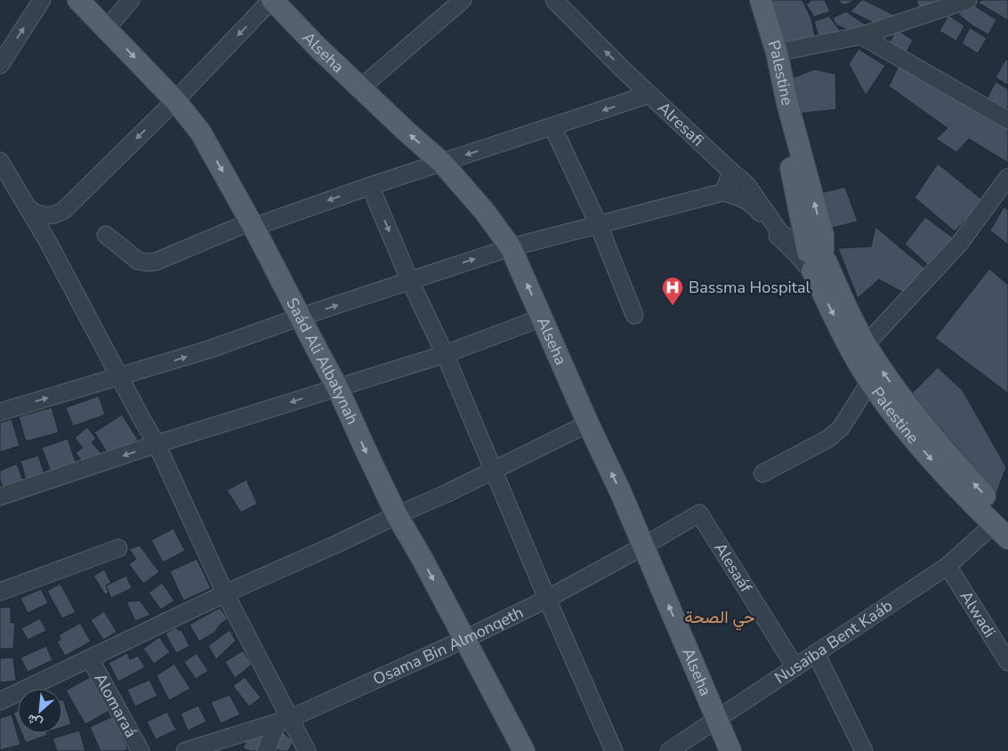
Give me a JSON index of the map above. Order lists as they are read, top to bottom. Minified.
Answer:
{"streets":{"main road":["Alseha","Palestine","Saád Ali Albatynah"],"street":["Alresafi","Alesaáf","Alwadi","Nusaiba Bent Kaáb","Osama Bin Almonqeth","Alomaraá"]},"crossings":[["Alseha","Nusaiba Bent Kaáb"],["Alseha","Osama Bin Almonqeth"],["Palestine","Alresafi"],["Palestine","Nusaiba Bent Kaáb"],["Saád Ali Albatynah","Osama Bin Almonqeth"],["Alesaáf","Nusaiba Bent Kaáb"],["Alesaáf","Osama Bin Almonqeth"],["Alwadi","Nusaiba Bent Kaáb"]],"one_way":["Alseha","Saád Ali Albatynah"],"districts":["حي الصحة"],"places":{"hospital":["Bassma Hospital"]},"north":"bottom left"}
